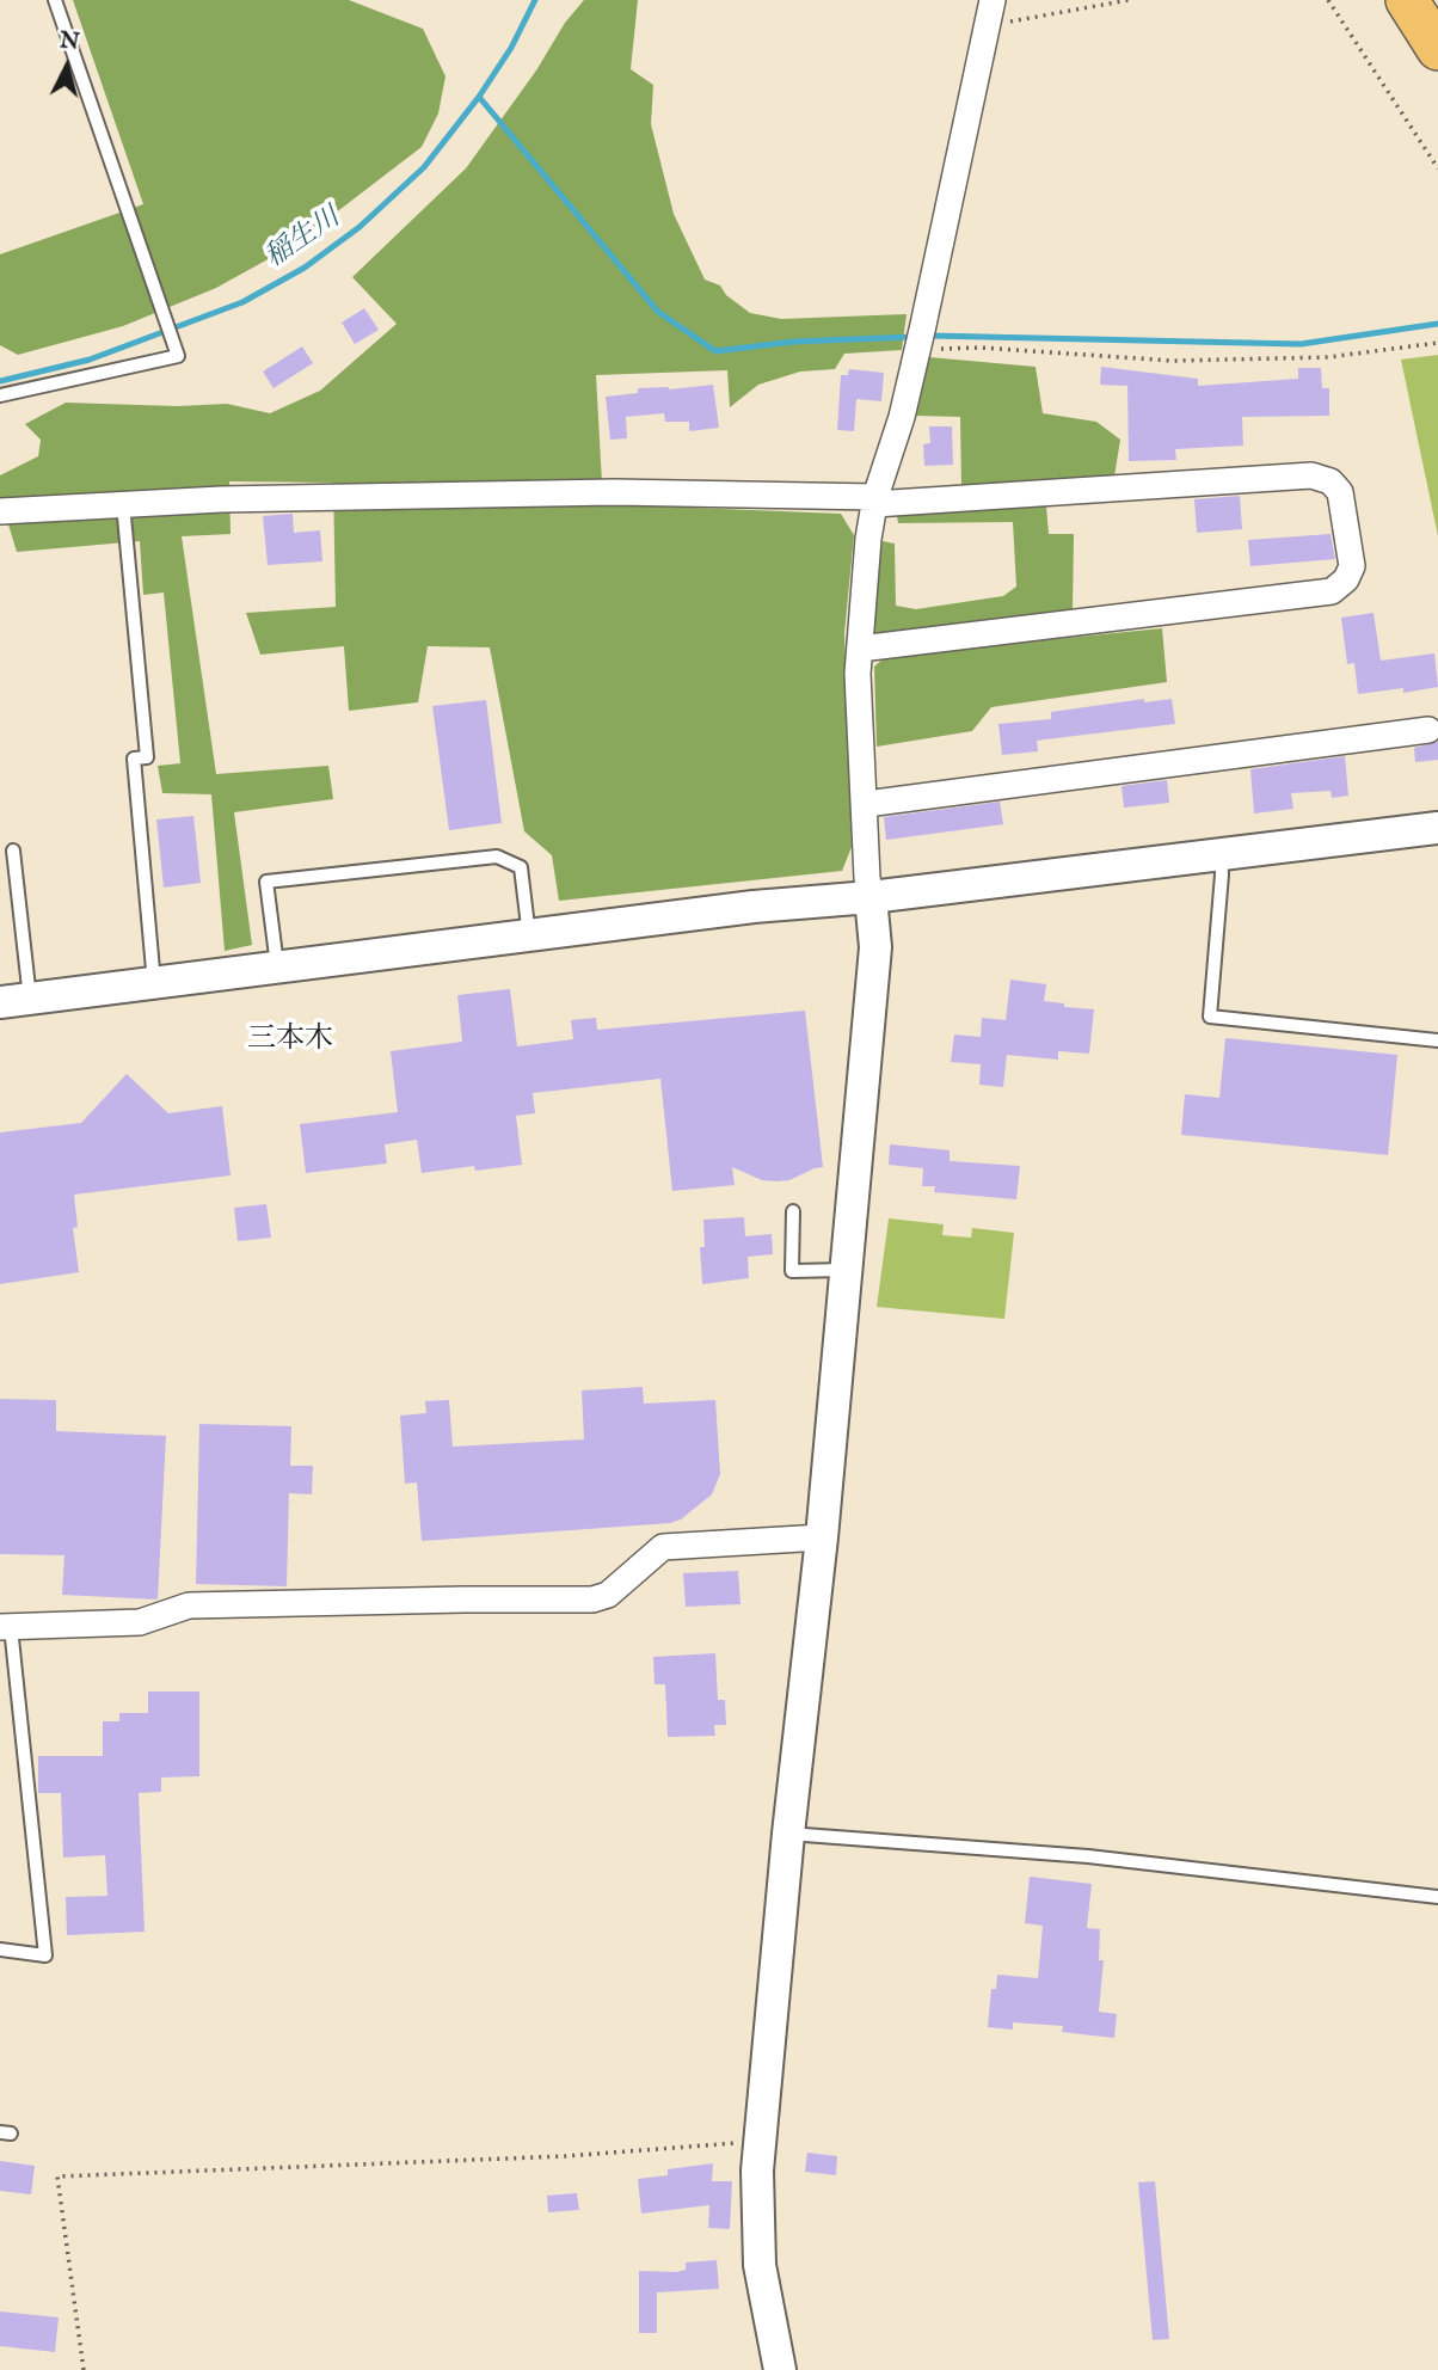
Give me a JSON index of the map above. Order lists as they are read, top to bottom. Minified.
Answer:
{"districts":["三本木"],"water":["稲生川"],"north":"top"}
